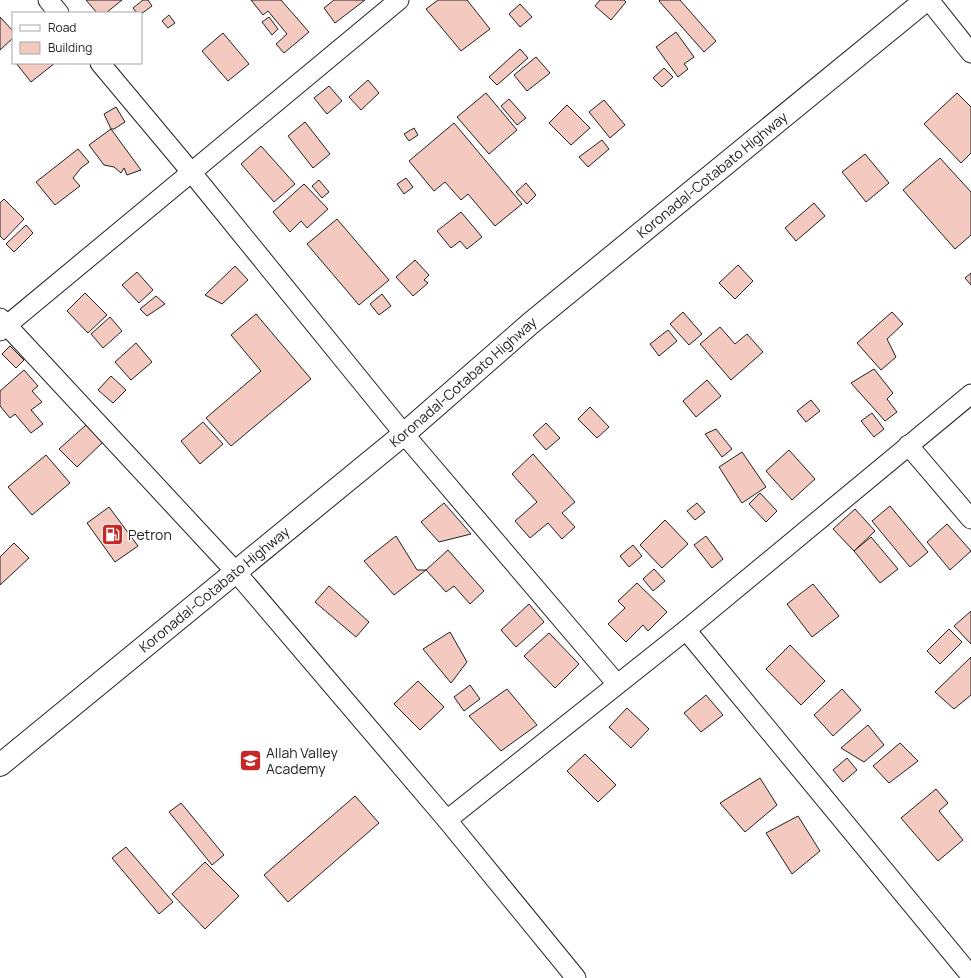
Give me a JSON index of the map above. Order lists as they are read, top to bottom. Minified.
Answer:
{"streets":{"highway":["Koronadal-Cotabato Highway"]},"places":{"fuel station":["Petron"],"school or university":["Allah Valley Academy"]},"legend":["Road","Building"]}
